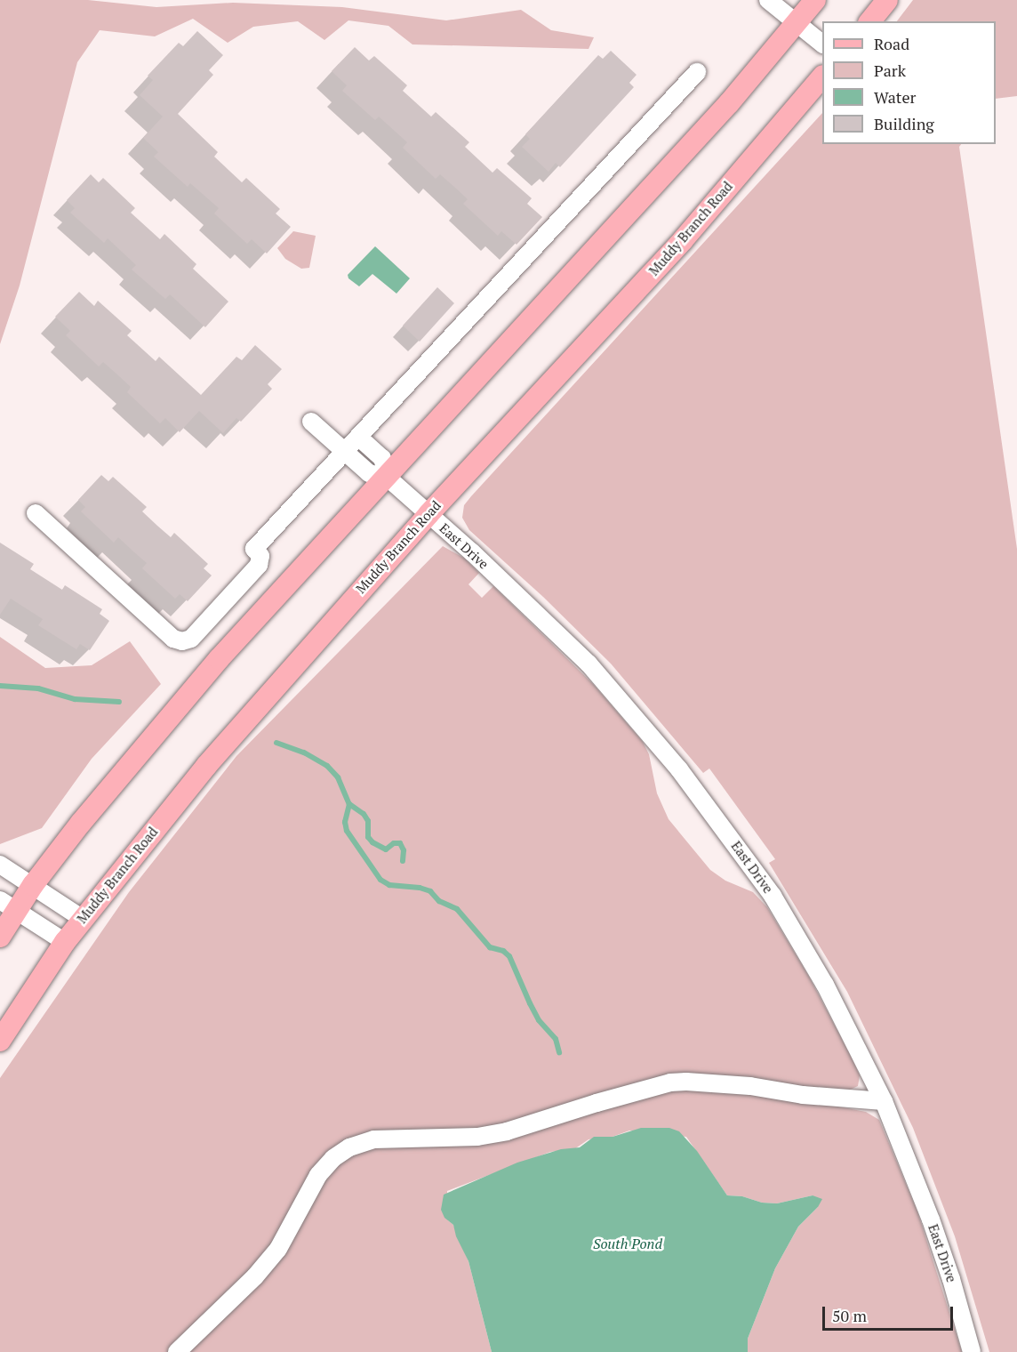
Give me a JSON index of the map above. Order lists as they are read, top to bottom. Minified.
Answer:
{"streets":{"main road":["Muddy Branch Road"],"street":["East Drive"]},"crossings":[["Muddy Branch Road","East Drive"]],"water":["South Pond"],"legend":["Road","Park","Water","Building"],"scale_bar":"50 m"}
